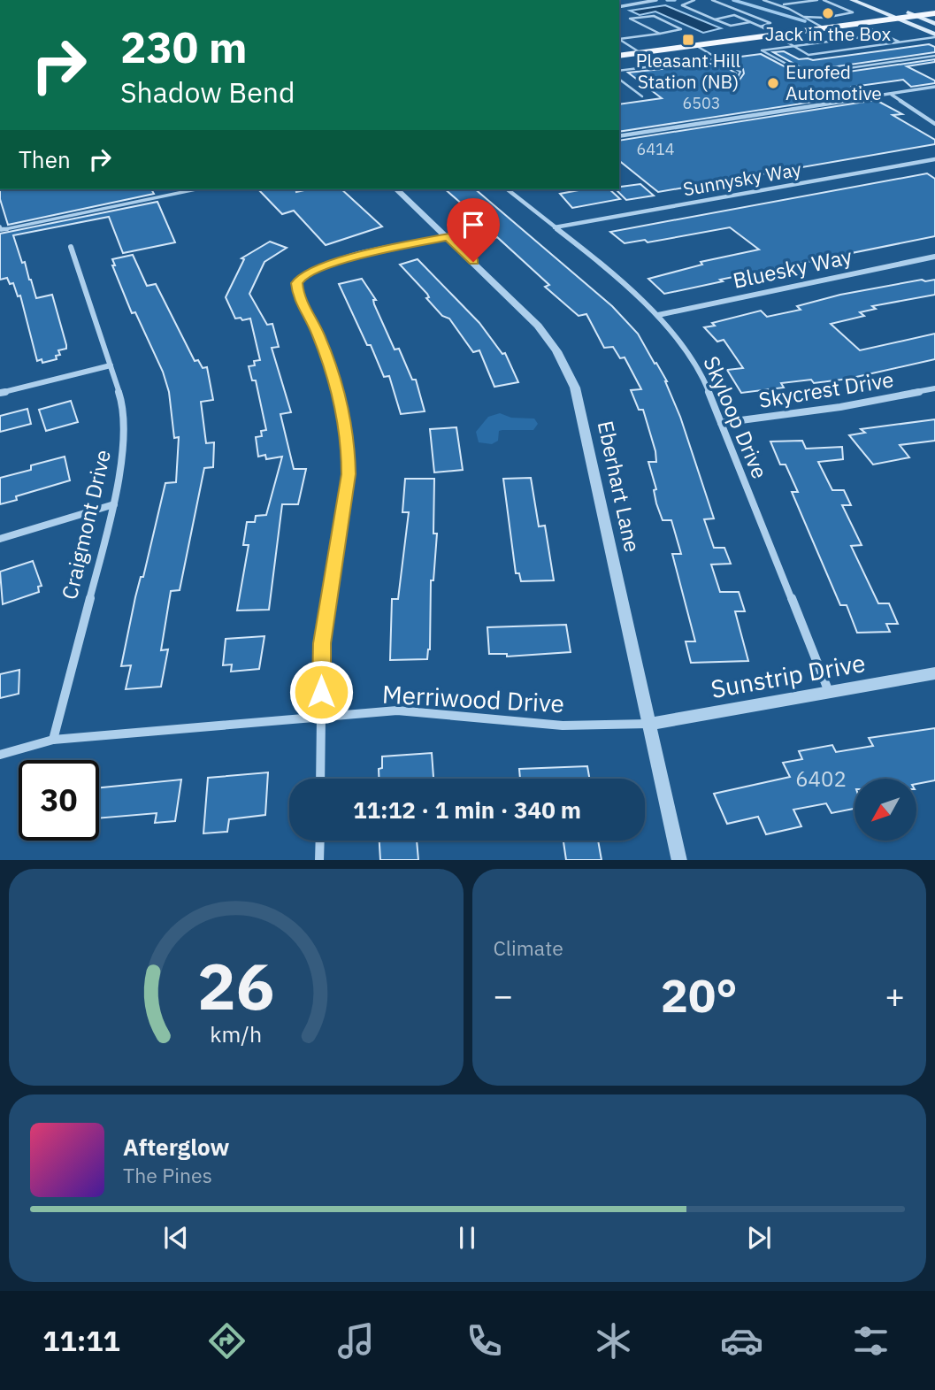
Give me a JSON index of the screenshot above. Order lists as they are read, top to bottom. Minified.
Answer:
{"streets":{"street":["Sunnysky Way","Bluesky Way","Skycrest Drive","Skyloop Drive","Eberhart Lane","Craigmont Drive","Sunstrip Drive","Merriwood Drive"]},"crossings":[["Sunnysky Way","Skyloop Drive"],["Bluesky Way","Skyloop Drive"],["Skycrest Drive","Skyloop Drive"],["Skyloop Drive","Sunstrip Drive"],["Eberhart Lane","Sunstrip Drive"],["Eberhart Lane","Merriwood Drive"],["Craigmont Drive","Merriwood Drive"],["Sunstrip Drive","Merriwood Drive"]],"places":{"other":["Jack in the Box","Eurofed Automotive"],"transit":["Pleasant Hill Station (NB)"]},"house_numbers":["6503","6414","6402"],"north":"bottom left","page":{"turn":["230 m","Shadow Bend"],"then":"Then","limit":"30","trip":"11:12 · 1 min · 340 m","tile":"Climate","heat":["−","20°","+"],"song":["Afterglow","The Pines"],"tabs":"11:11","gauge":["26","km/h"]}}
